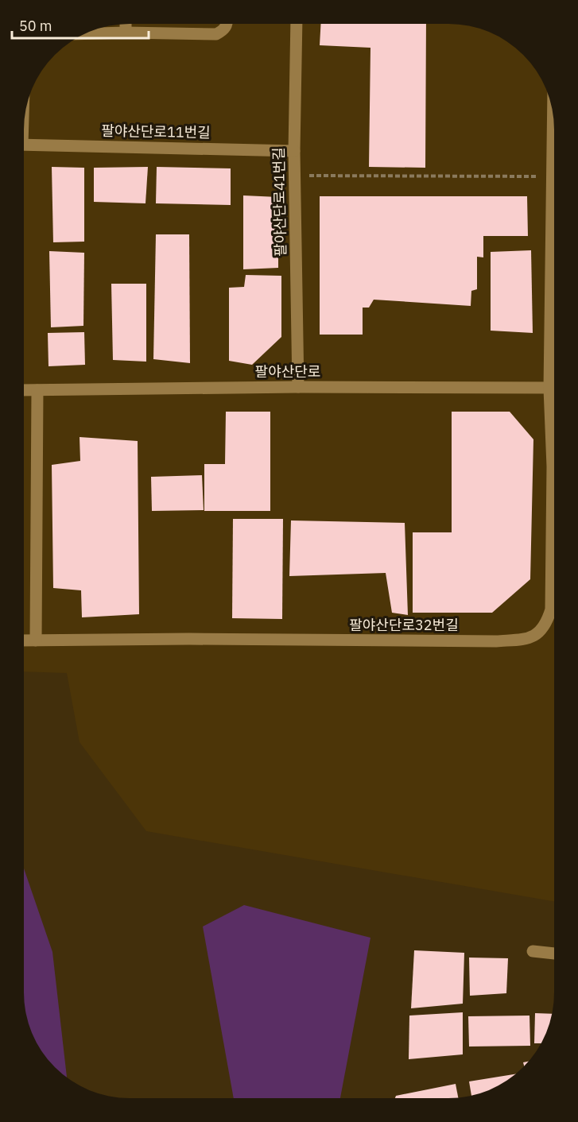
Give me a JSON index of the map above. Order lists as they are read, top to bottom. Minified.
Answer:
{"streets":{"street":["팔야산단로11번길","팔야산단로41번길","팔야산단로","팔야산단로32번길"]},"crossings":[["팔야산단로11번길","팔야산단로41번길"],["팔야산단로41번길","팔야산단로"],["팔야산단로","팔야산단로32번길"]],"scale_bar":"50 m"}
